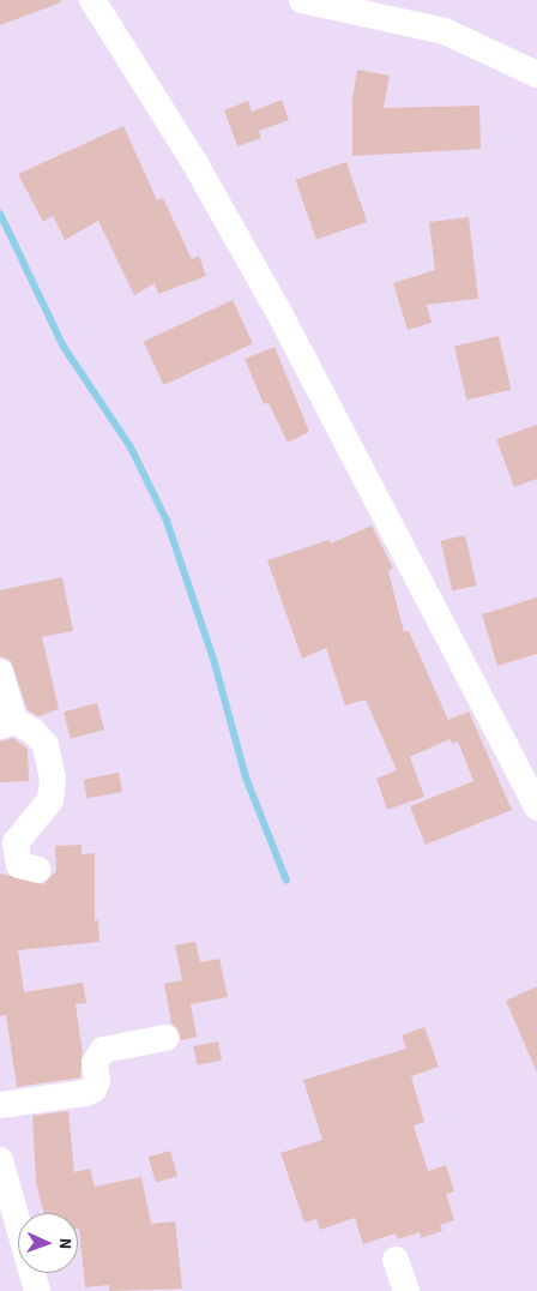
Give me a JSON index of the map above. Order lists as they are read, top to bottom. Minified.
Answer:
{"north":"right"}
